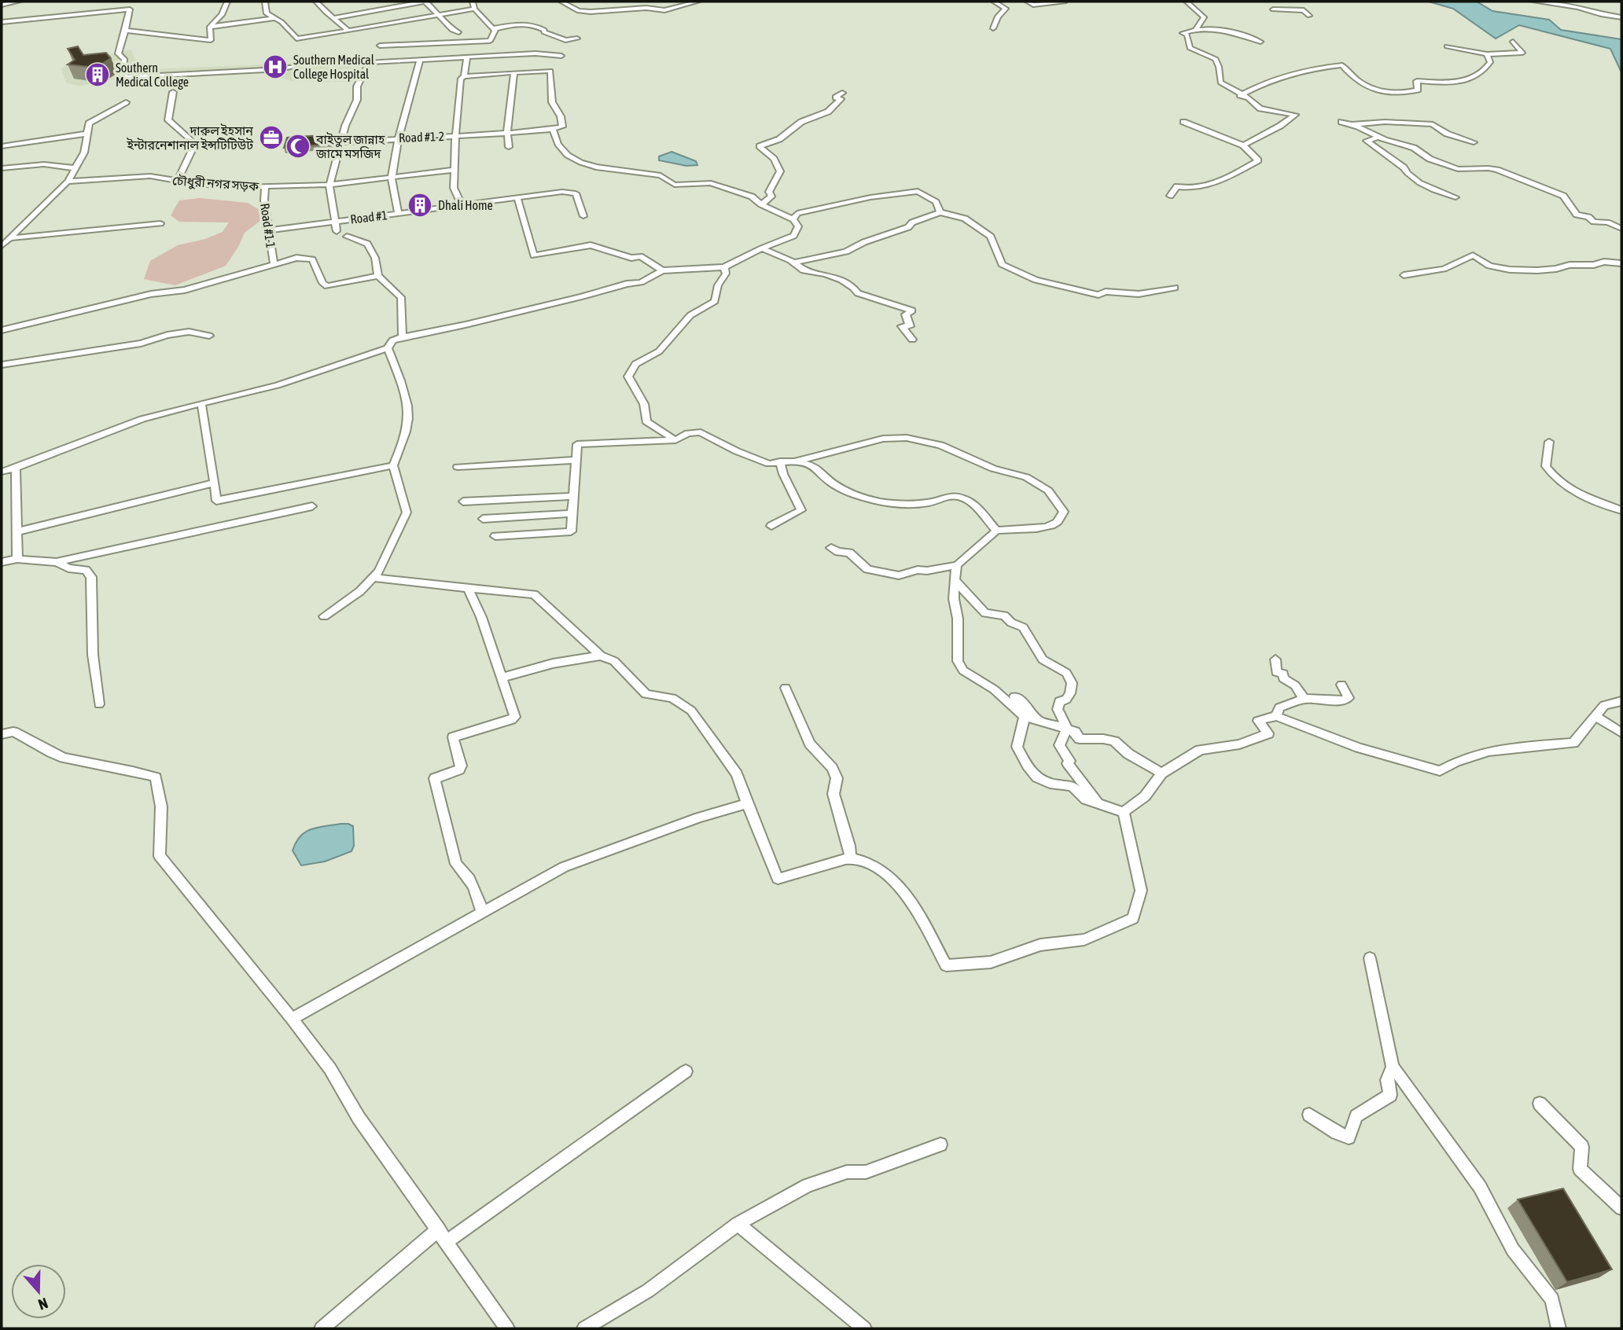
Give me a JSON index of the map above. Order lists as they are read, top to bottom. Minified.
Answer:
{"streets":{"street":["Road #1-2","চৌধুরী নগর সড়ক","Road #1","Road #1-1"]},"crossings":[["চৌধুরী নগর সড়ক","Road #1-1"],["Road #1","Road #1-1"]],"places":{"hospital":["Southern Medical College Hospital"],"building":["Southern Medical College","Dhali Home"],"office":["দারুল ইহসান ইন্টারনেশানাল ইন্সটিটিউট"],"mosque":["বাইতুল জান্নাহ জামে মসজিদ"]},"north":"bottom"}
